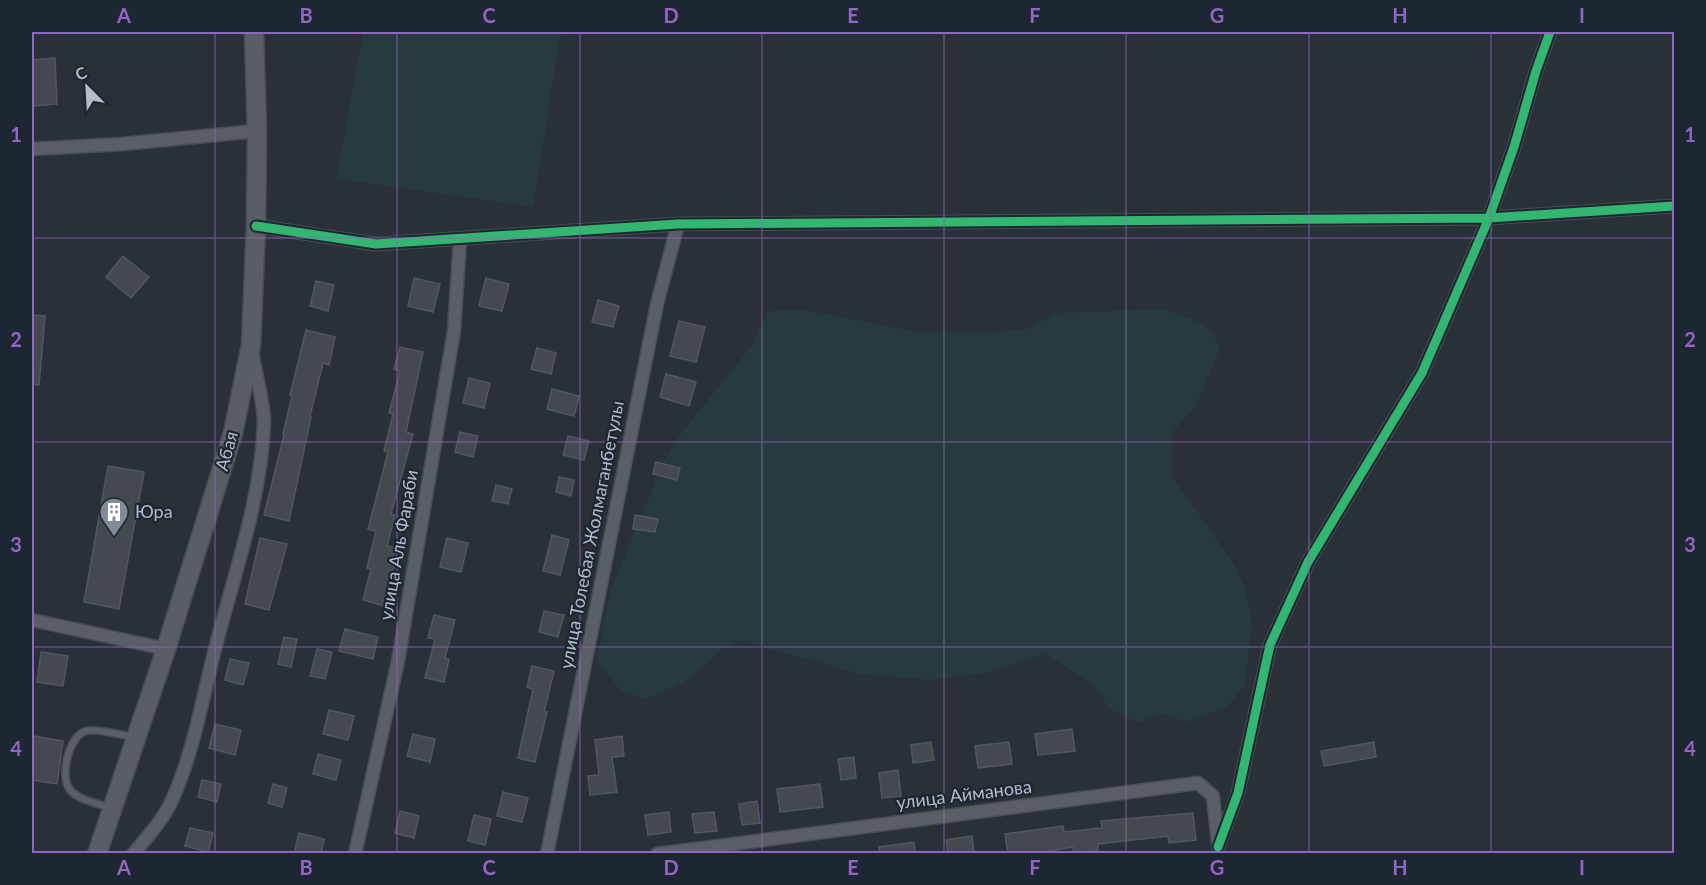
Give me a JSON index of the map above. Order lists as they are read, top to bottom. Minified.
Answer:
{"streets":{"street":["Абая","улица Толебая Жолмаганбетулы","улица Аль Фараби","улица Айманова"]},"places":{"building":["Юра"]},"north":"top left","grid":{"columns":["A","B","C","D","E","F","G","H","I"],"rows":["1","2","3","4"]}}
